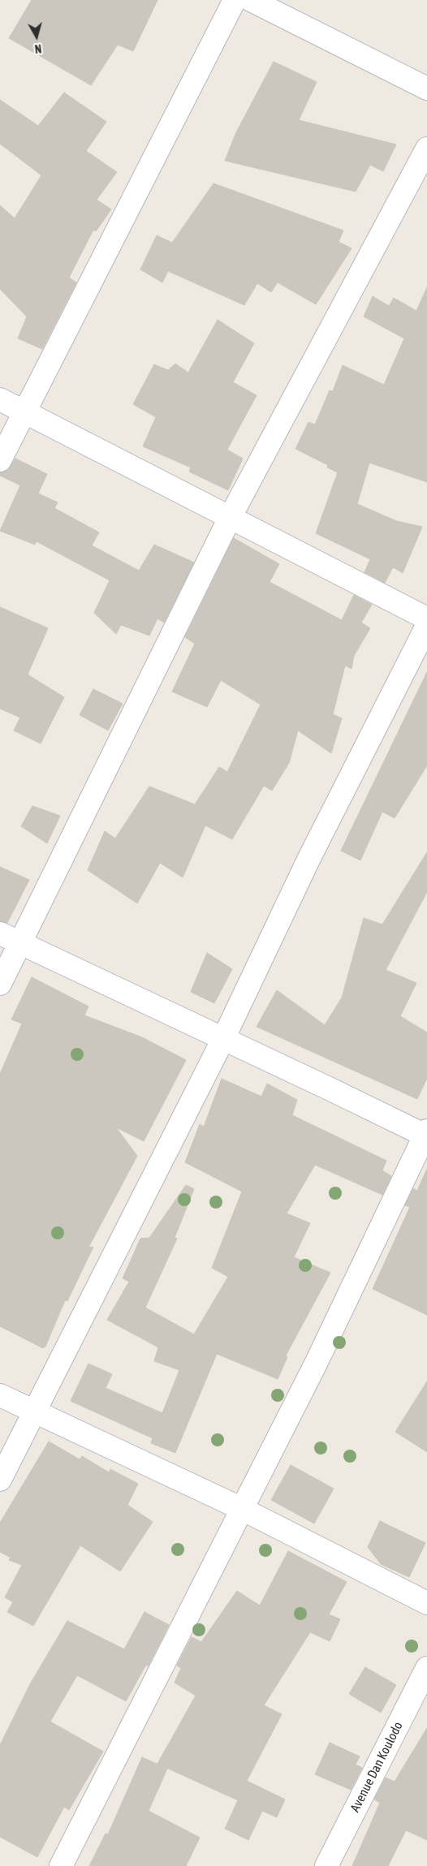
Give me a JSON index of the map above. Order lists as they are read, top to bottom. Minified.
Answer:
{"streets":{"street":["Avenue Dan Koulodo"]},"north":"bottom"}
